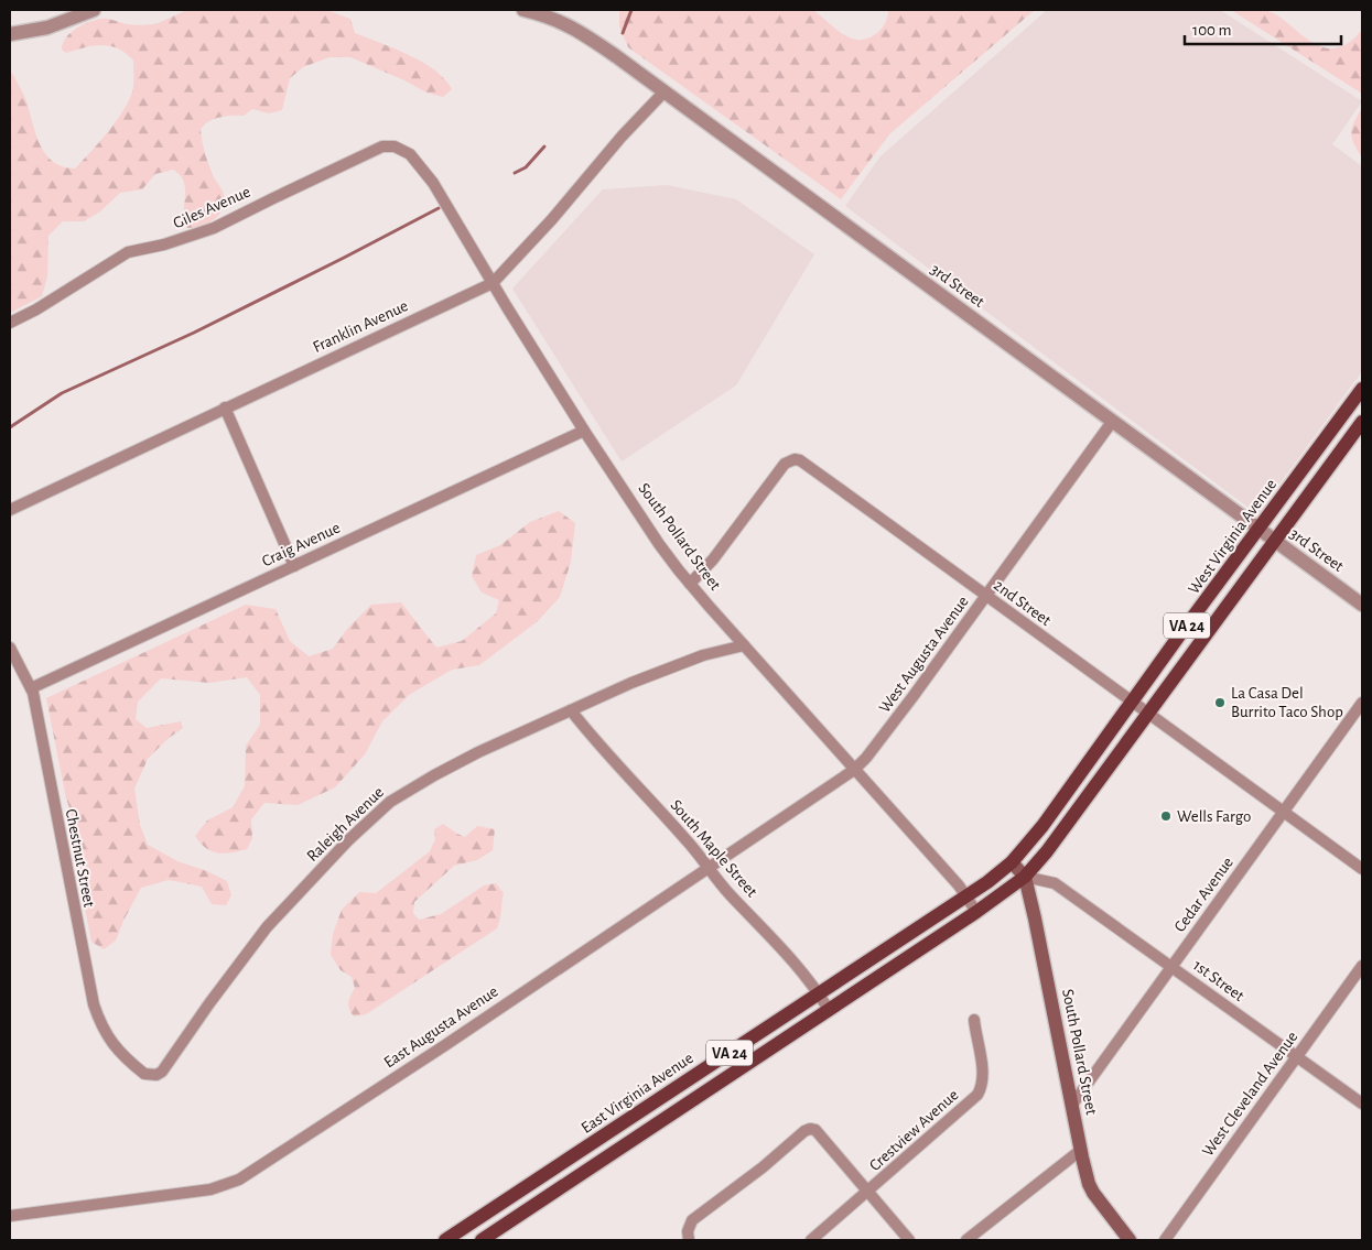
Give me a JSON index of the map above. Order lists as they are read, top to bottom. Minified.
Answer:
{"streets":{"main road":["South Pollard Street","West Virginia Avenue","VA 24","East Virginia Avenue"],"street":["Giles Avenue","3rd Street","Franklin Avenue","Craig Avenue","2nd Street","West Augusta Avenue","Raleigh Avenue","South Maple Street","Chestnut Street","Cedar Avenue","1st Street","East Augusta Avenue","West Cleveland Avenue","Crestview Avenue"]},"crossings":[["Giles Avenue","South Pollard Street"],["3rd Street","Franklin Avenue"],["3rd Street","West Virginia Avenue"],["3rd Street","VA 24"],["3rd Street","West Augusta Avenue"],["Franklin Avenue","South Pollard Street"],["South Pollard Street","West Virginia Avenue"],["South Pollard Street","Craig Avenue"],["South Pollard Street","2nd Street"],["South Pollard Street","VA 24"],["South Pollard Street","West Augusta Avenue"],["South Pollard Street","Raleigh Avenue"],["South Pollard Street","Cedar Avenue"],["South Pollard Street","1st Street"],["South Pollard Street","East Augusta Avenue"],["South Pollard Street","East Virginia Avenue"],["West Virginia Avenue","2nd Street"],["West Virginia Avenue","East Virginia Avenue"],["Craig Avenue","Chestnut Street"],["2nd Street","VA 24"],["2nd Street","West Augusta Avenue"],["2nd Street","Cedar Avenue"],["VA 24","South Maple Street"],["VA 24","1st Street"],["West Augusta Avenue","East Augusta Avenue"],["Raleigh Avenue","South Maple Street"],["Raleigh Avenue","Chestnut Street"],["South Maple Street","East Augusta Avenue"],["South Maple Street","East Virginia Avenue"],["Cedar Avenue","1st Street"],["1st Street","West Cleveland Avenue"]],"places":["La Casa Del Burrito Taco Shop","Wells Fargo"],"scale_bar":"100 m"}
